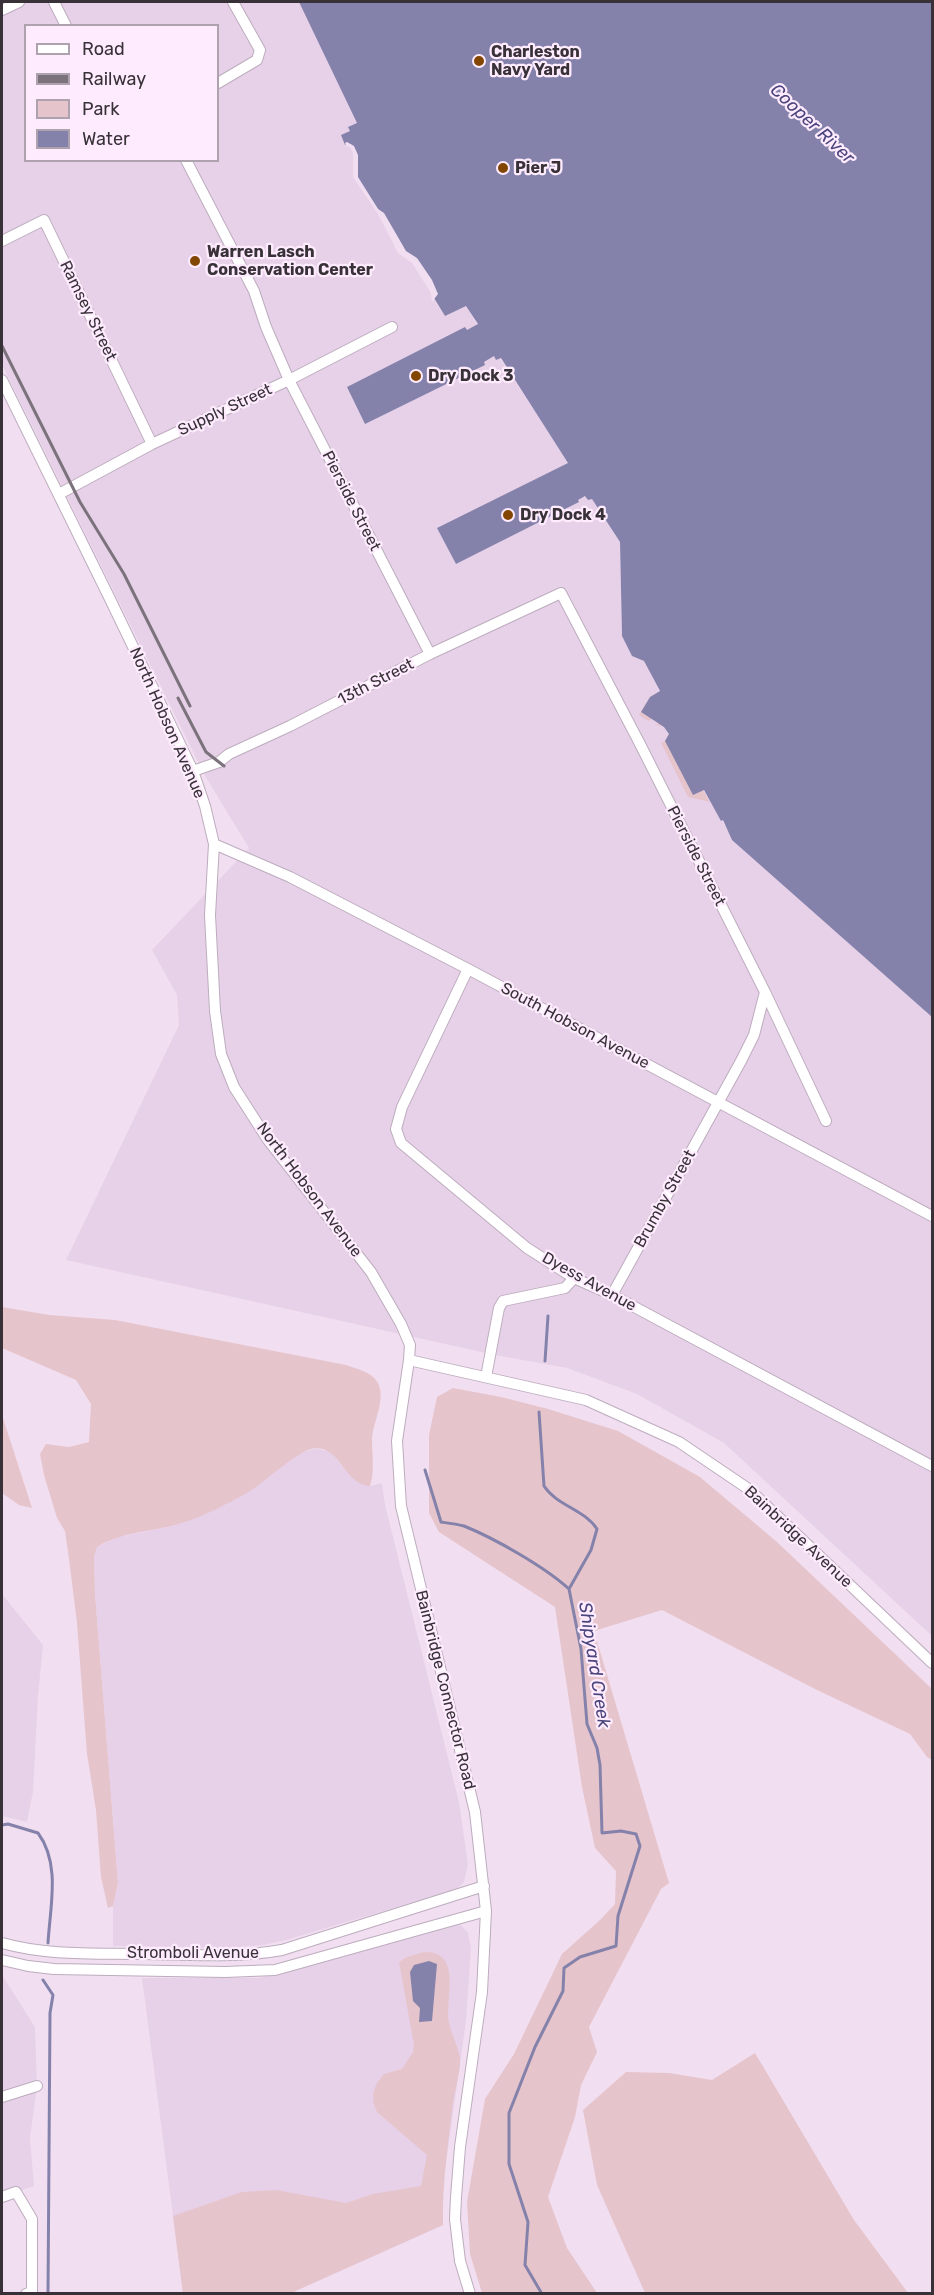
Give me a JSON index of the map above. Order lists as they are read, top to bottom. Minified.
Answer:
{"streets":{"street":["Ramsey Street","Supply Street","Pierside Street","13th Street","North Hobson Avenue","South Hobson Avenue","Brumby Street","Dyess Avenue","Bainbridge Avenue","Bainbridge Connector Road","Stromboli Avenue"]},"crossings":[["Ramsey Street","Supply Street"],["Supply Street","Pierside Street"],["Supply Street","North Hobson Avenue"],["Pierside Street","13th Street"],["Pierside Street","Brumby Street"],["13th Street","North Hobson Avenue"],["North Hobson Avenue","South Hobson Avenue"],["North Hobson Avenue","Bainbridge Avenue"],["North Hobson Avenue","Bainbridge Connector Road"],["South Hobson Avenue","Brumby Street"],["South Hobson Avenue","Dyess Avenue"],["Brumby Street","Dyess Avenue"],["Bainbridge Avenue","Bainbridge Connector Road"],["Bainbridge Connector Road","Stromboli Avenue"]],"water":["Cooper River","Shipyard Creek"],"places":["Charleston Navy Yard","Pier J","Warren Lasch Conservation Center","Dry Dock 3","Dry Dock 4"],"legend":["Road","Railway","Park","Water"]}
